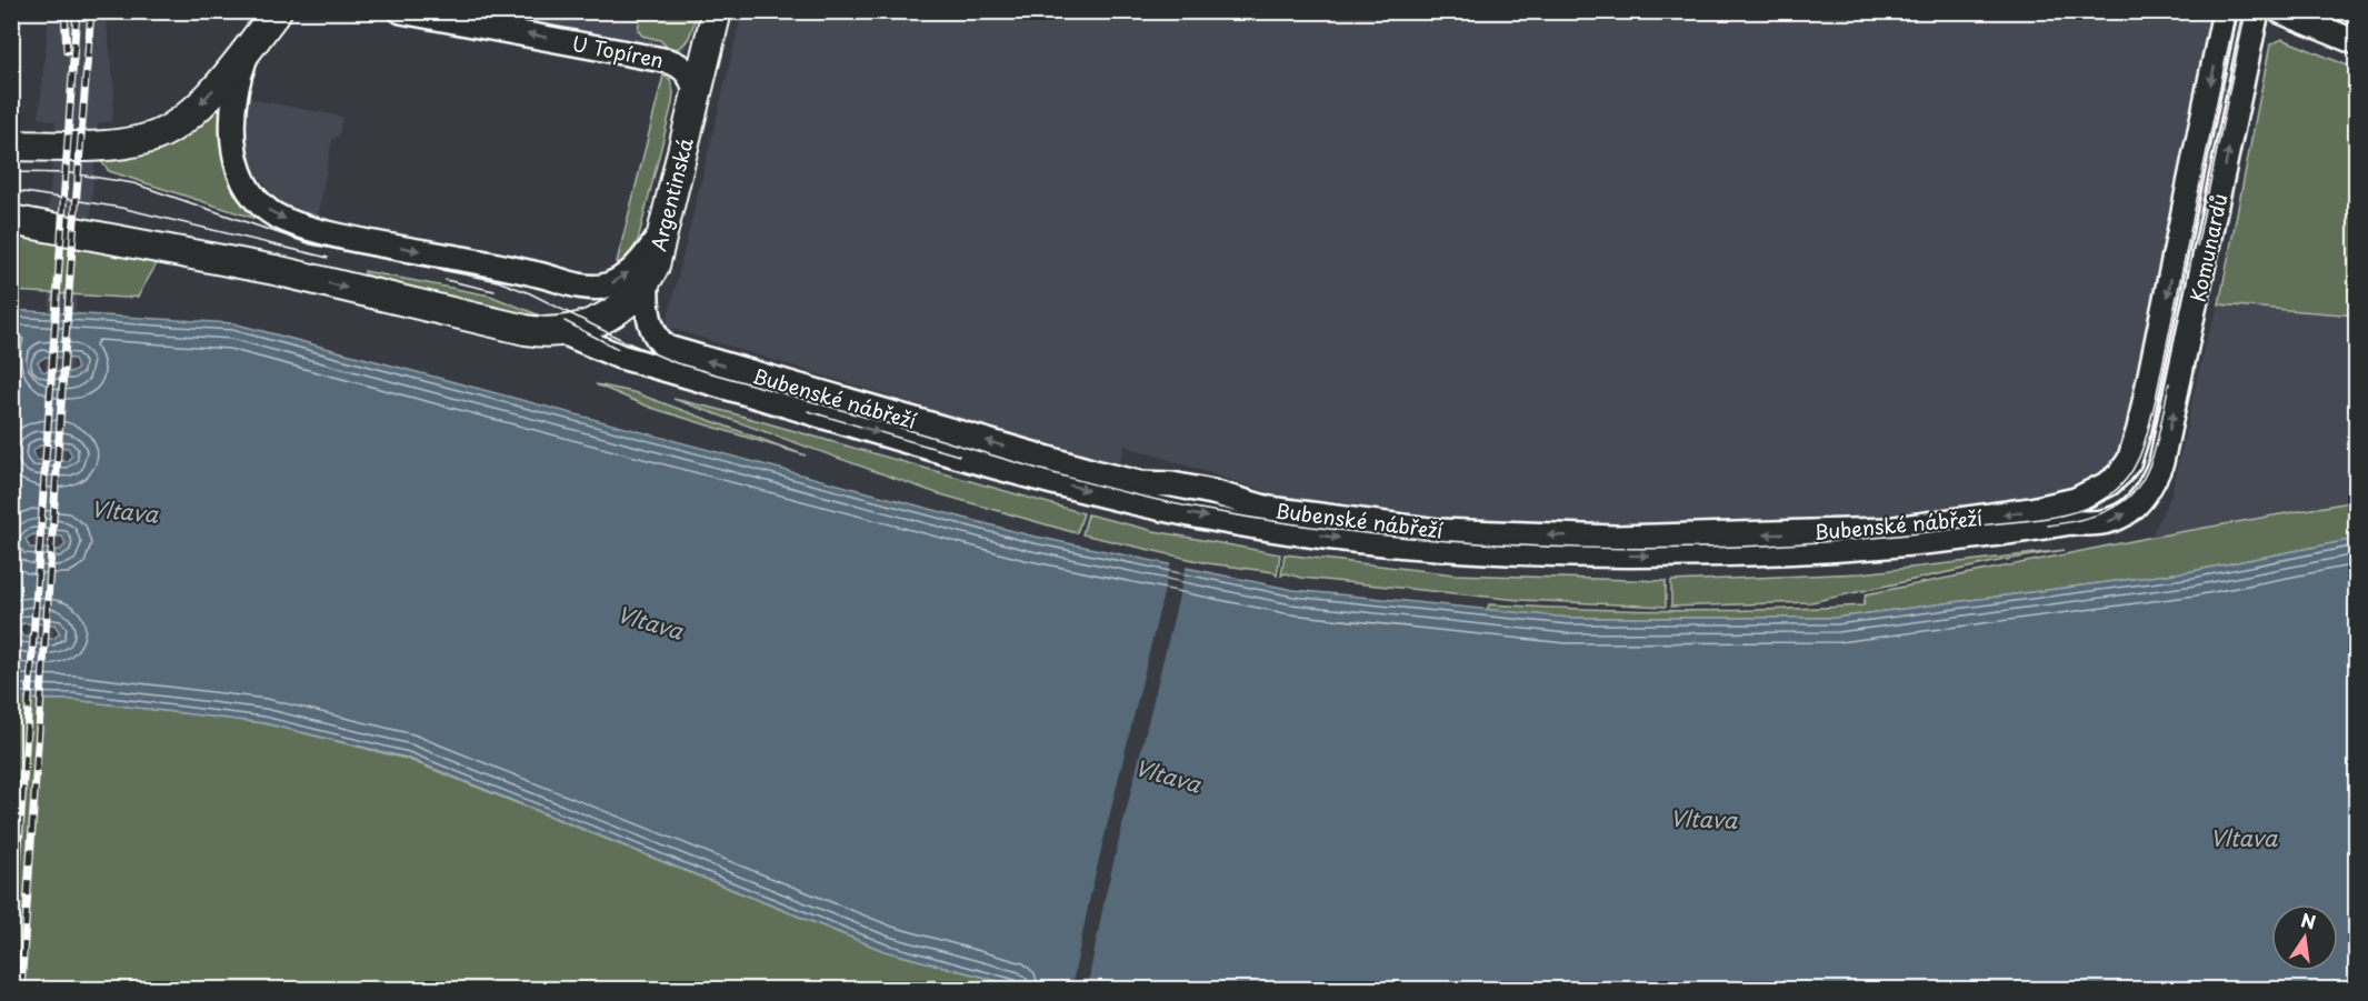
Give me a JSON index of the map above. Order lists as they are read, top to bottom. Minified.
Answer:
{"streets":{"main road":["Argentinská"],"street":["U Topíren","Komunardů","Bubenské nábřeží"]},"crossings":[["U Topíren","Argentinská"],["Argentinská","Bubenské nábřeží"],["Komunardů","Bubenské nábřeží"]],"one_way":["U Topíren"],"water":["Vltava"],"north":"top"}
